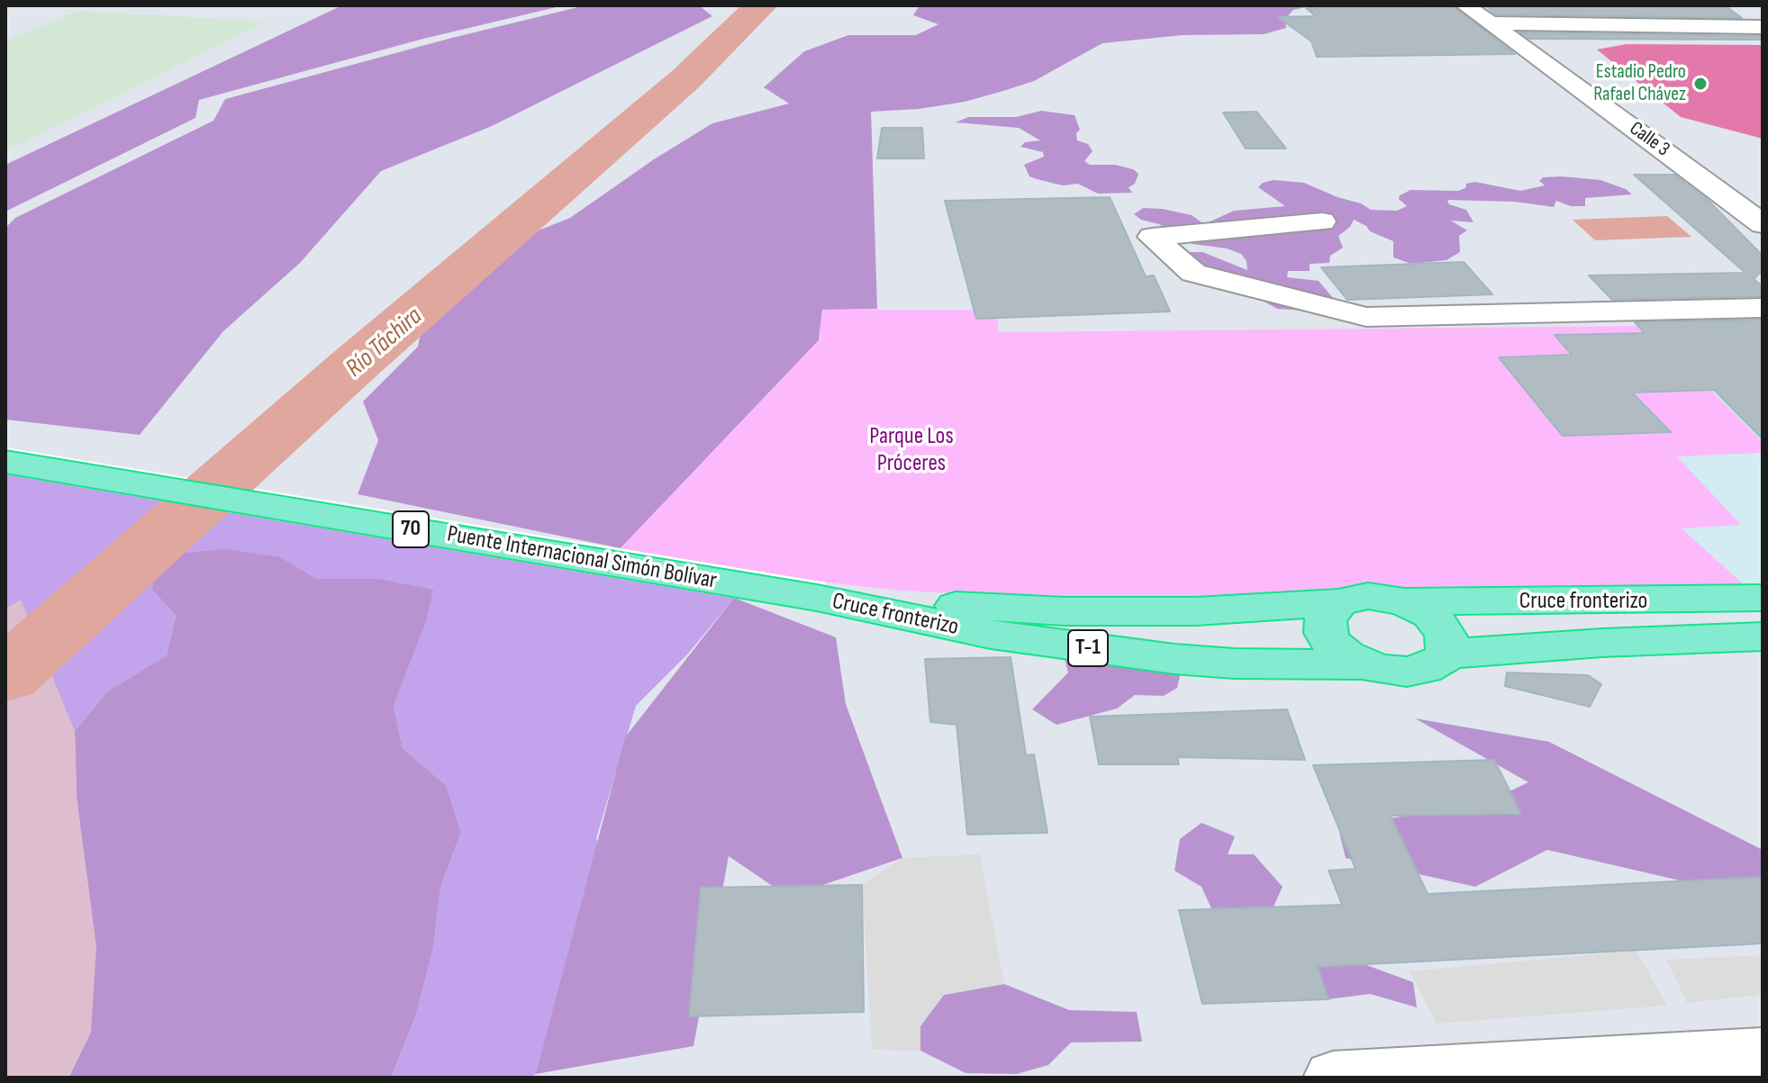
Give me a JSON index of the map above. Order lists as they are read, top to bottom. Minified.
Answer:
{"streets":{"highway":["70","Puente Internacional Simón Bolívar","Cruce fronterizo","T-1"],"street":["Calle 3"]},"crossings":[["Puente Internacional Simón Bolívar","Cruce fronterizo"]],"water":["Río Táchira"],"parks":["Parque Los Próceres"],"places":["Estadio Pedro Rafael Chávez"]}
